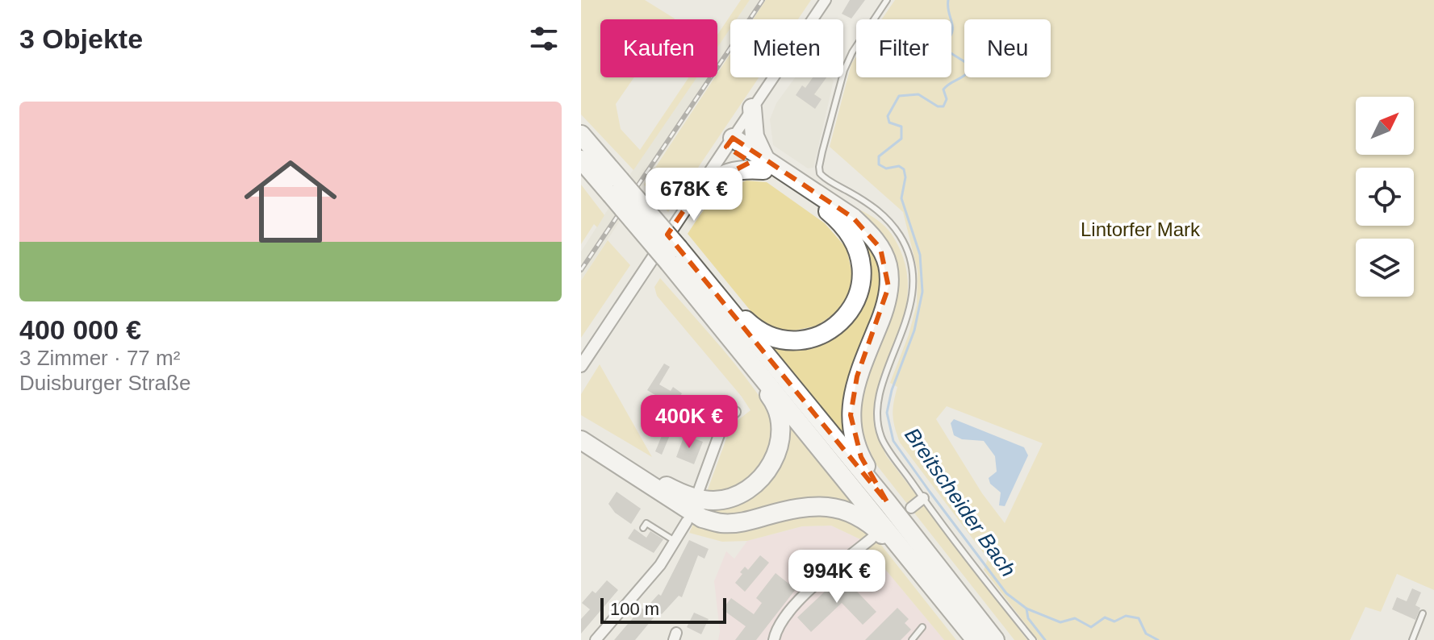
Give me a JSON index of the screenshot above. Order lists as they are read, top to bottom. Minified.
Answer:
{"water":["Breitscheider Bach"],"parks":["Lintorfer Mark"],"scale_bar":"100 m","north":"top right","page":{"heading":"3 Objekte","chip":["Kaufen","Mieten","Filter","Neu"],"list":[{"name":"400 000 €","note":"3 Zimmer · 77 m² · Duisburger Straße"}],"price":["678K €","400K €","994K €"],"scale":"100 m"}}
